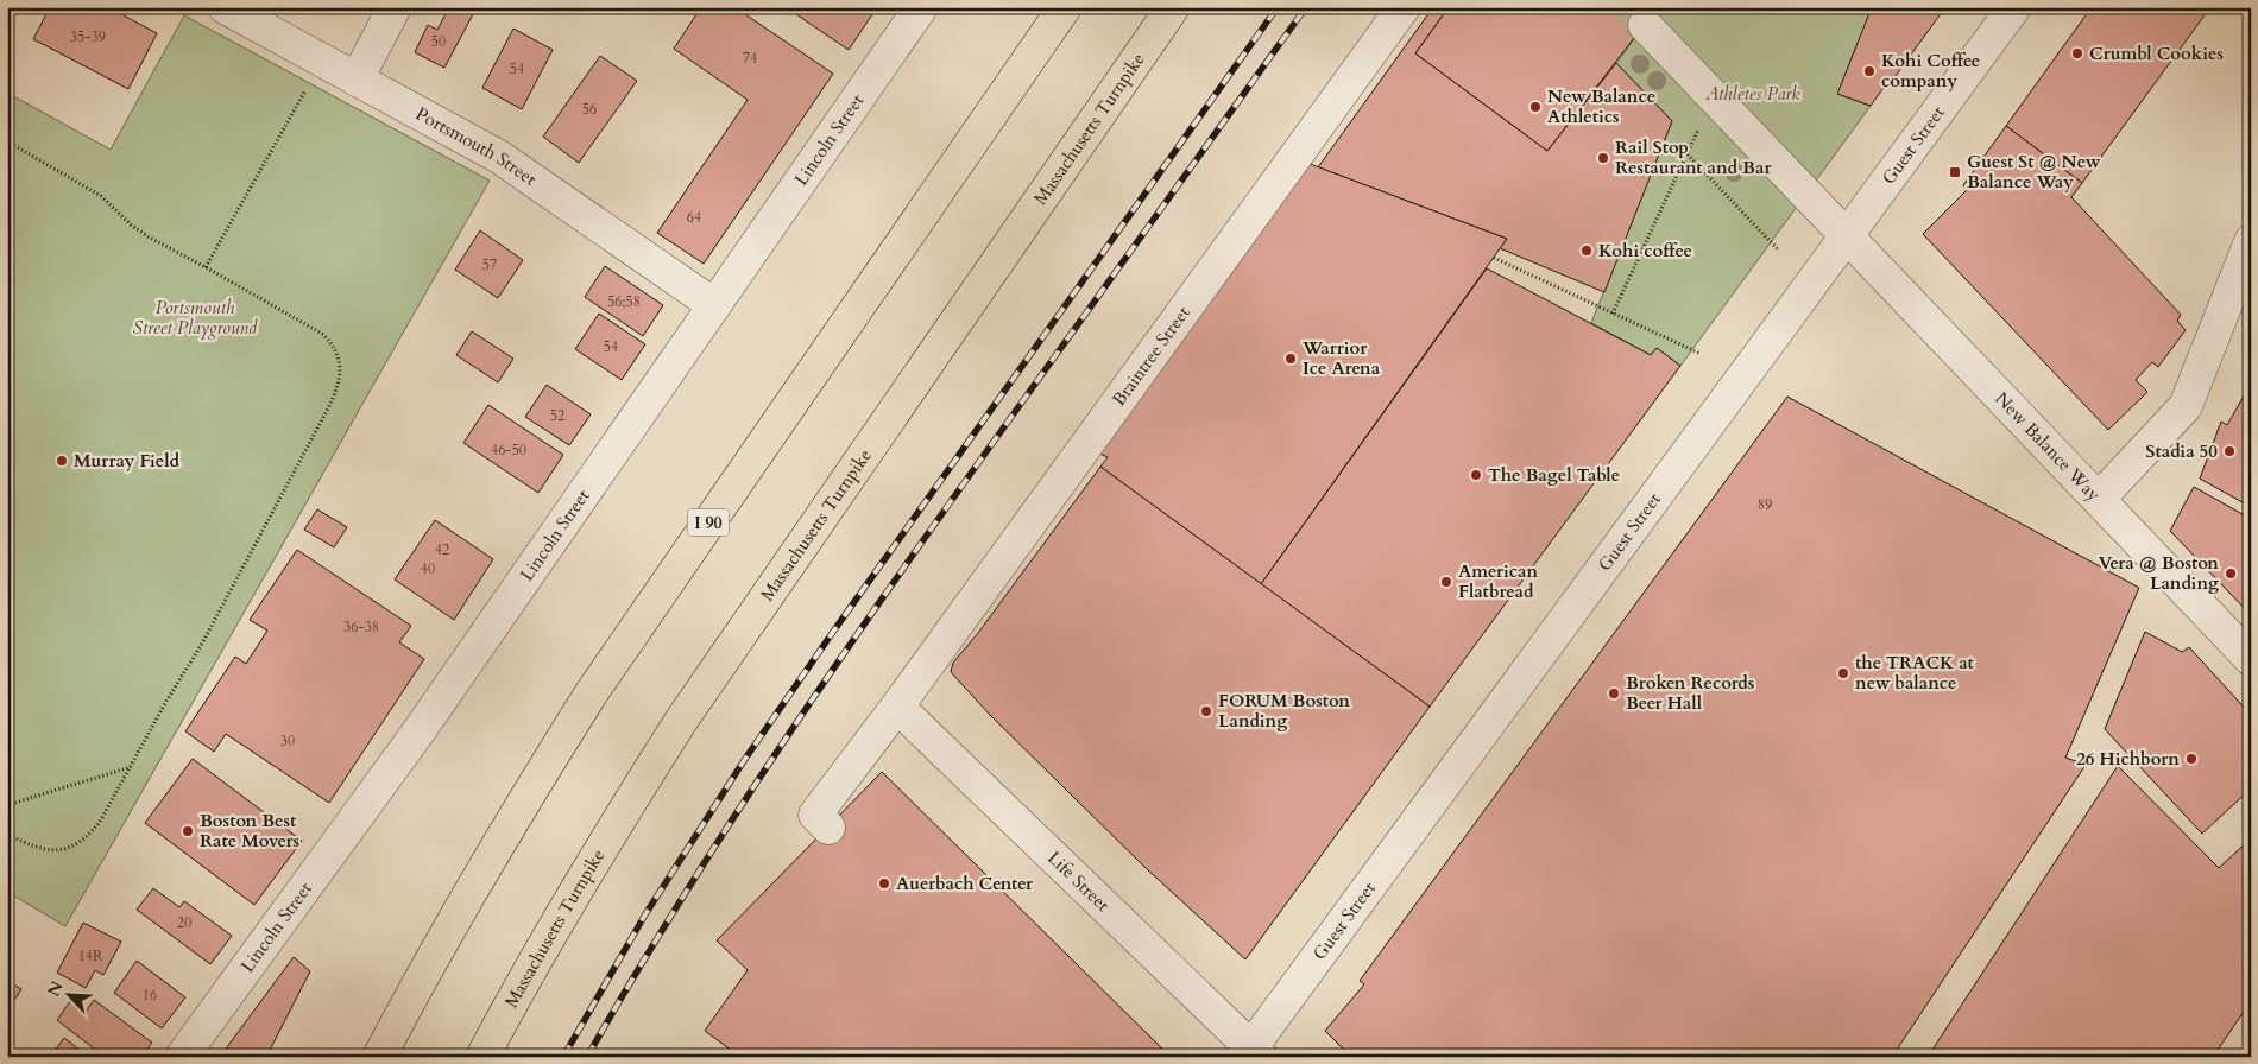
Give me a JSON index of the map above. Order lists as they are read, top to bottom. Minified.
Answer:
{"streets":{"highway":["Massachusetts Turnpike","I 90"],"street":["Lincoln Street","Guest Street","Portsmouth Street","Braintree Street","New Balance Way","Life Street"]},"crossings":[["Lincoln Street","Portsmouth Street"],["Guest Street","New Balance Way"],["Guest Street","Life Street"],["Braintree Street","Life Street"]],"parks":["Athletes Park","Portsmouth Street Playground"],"places":{"other":["Crumbl Cookies","Kohi Coffee company","New Balance Athletics","Rail Stop Restaurant and Bar","Kohi coffee","Warrior Ice Arena","Stadia 50","Murray Field","The Bagel Table","Vera @ Boston Landing","American Flatbread","the TRACK at new balance","Broken Records Beer Hall","FORUM Boston Landing","26 Hichborn","Boston Best Rate Movers","Auerbach Center"],"transit":["Guest St @ New Balance Way"]},"house_numbers":["35-39","50","74","54","56","64","57","56;58","54","52","46-50","89","42","40","36-38","30","20","14R","16"],"north":"top left"}
